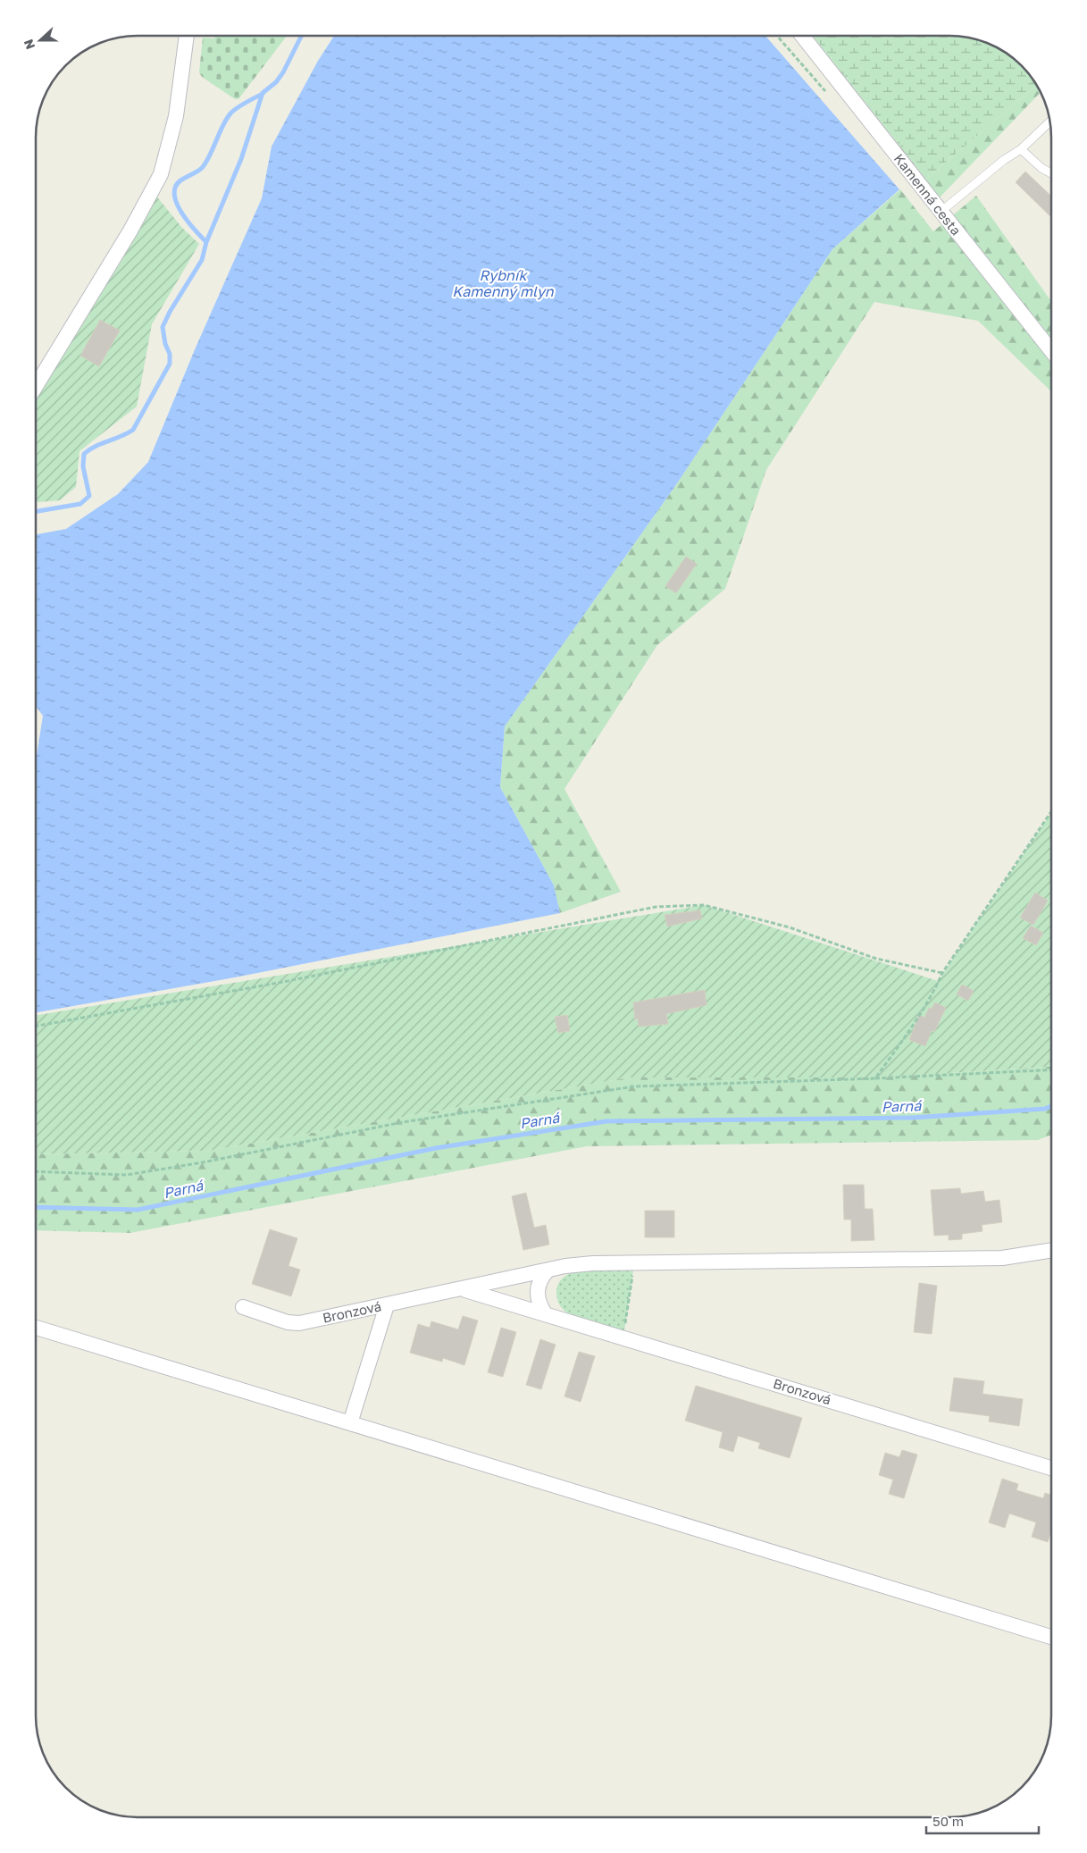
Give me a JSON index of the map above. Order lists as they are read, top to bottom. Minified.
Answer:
{"streets":{"street":["Kamenná cesta","Bronzová"]},"water":["Rybník Kamenný mlyn","Parná"],"scale_bar":"50 m","north":"left"}
